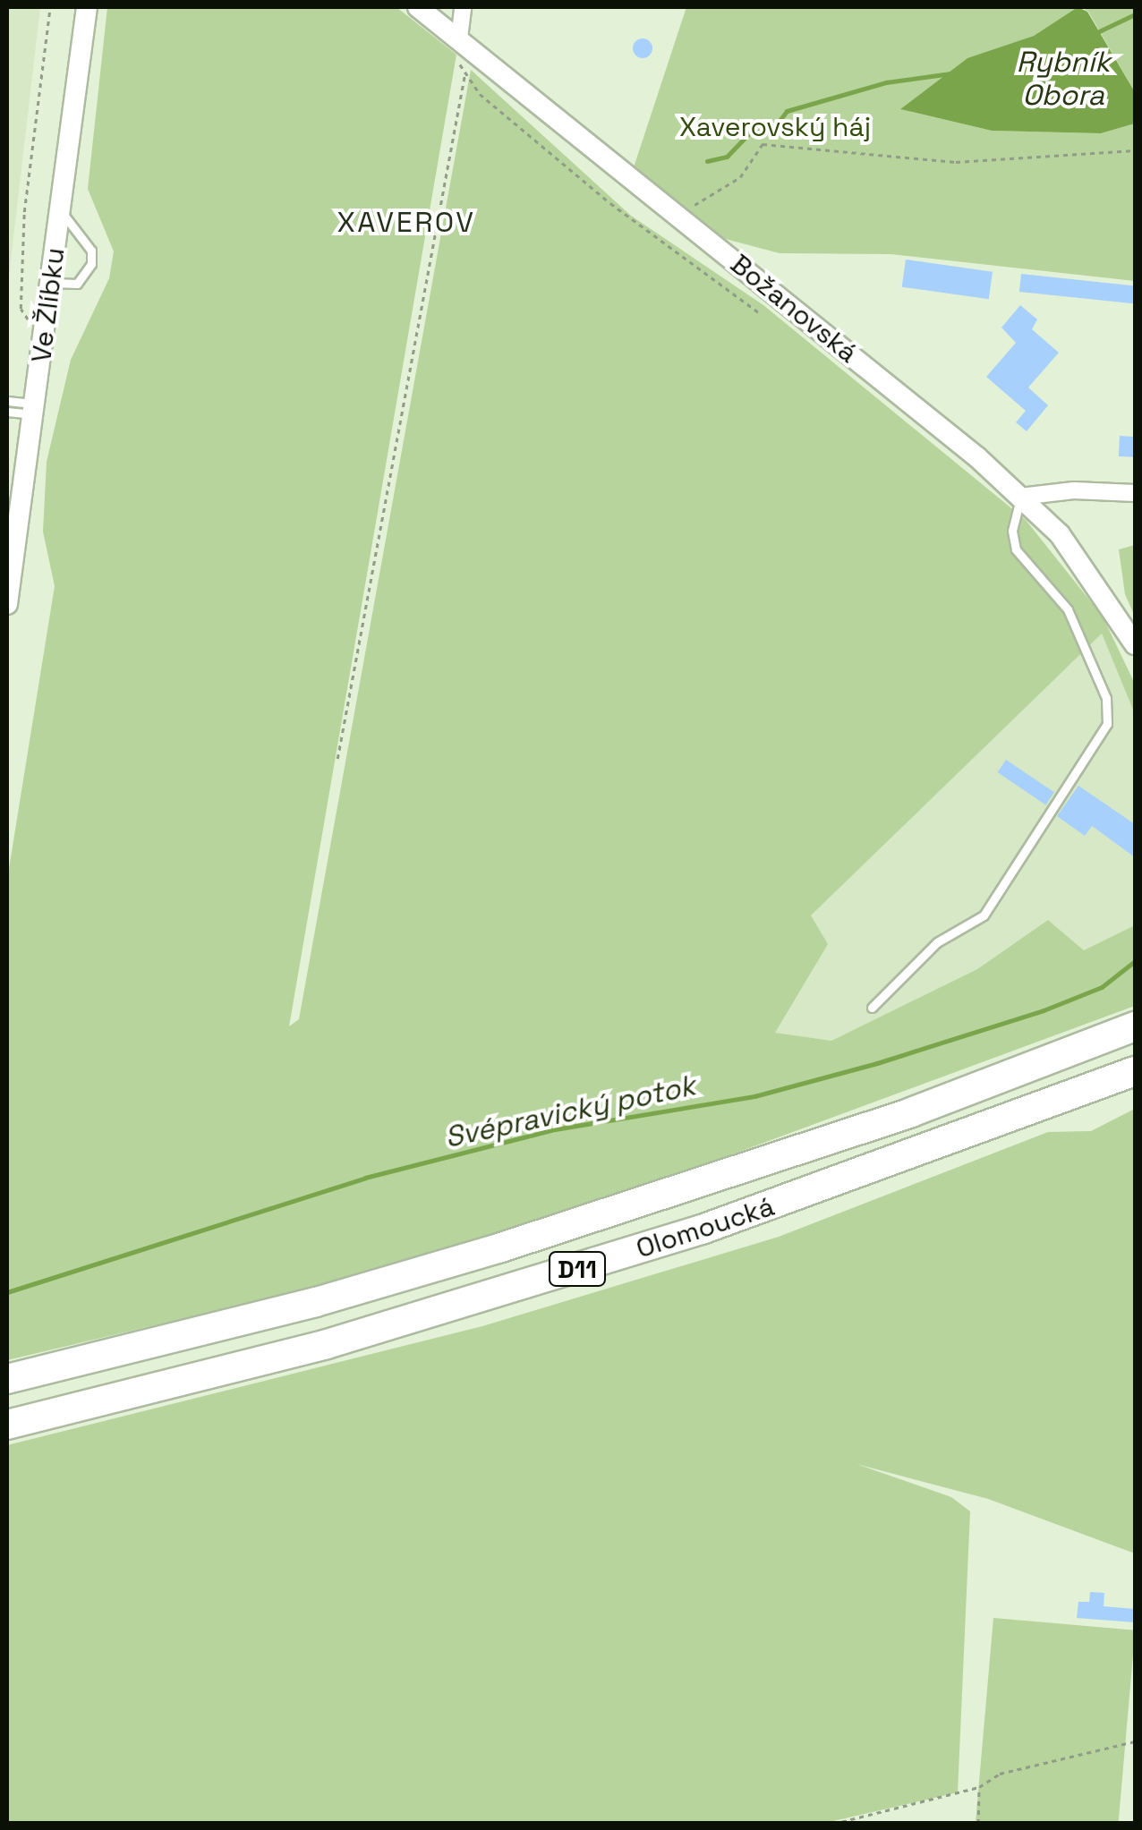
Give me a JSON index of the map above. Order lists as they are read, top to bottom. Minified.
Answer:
{"streets":{"highway":["Olomoucká","D11"],"street":["Ve Žlíbku","Božanovská"]},"districts":["XAVEROV"],"water":["Rybník Obora","Svépravický potok"],"parks":["Xaverovský háj"]}
